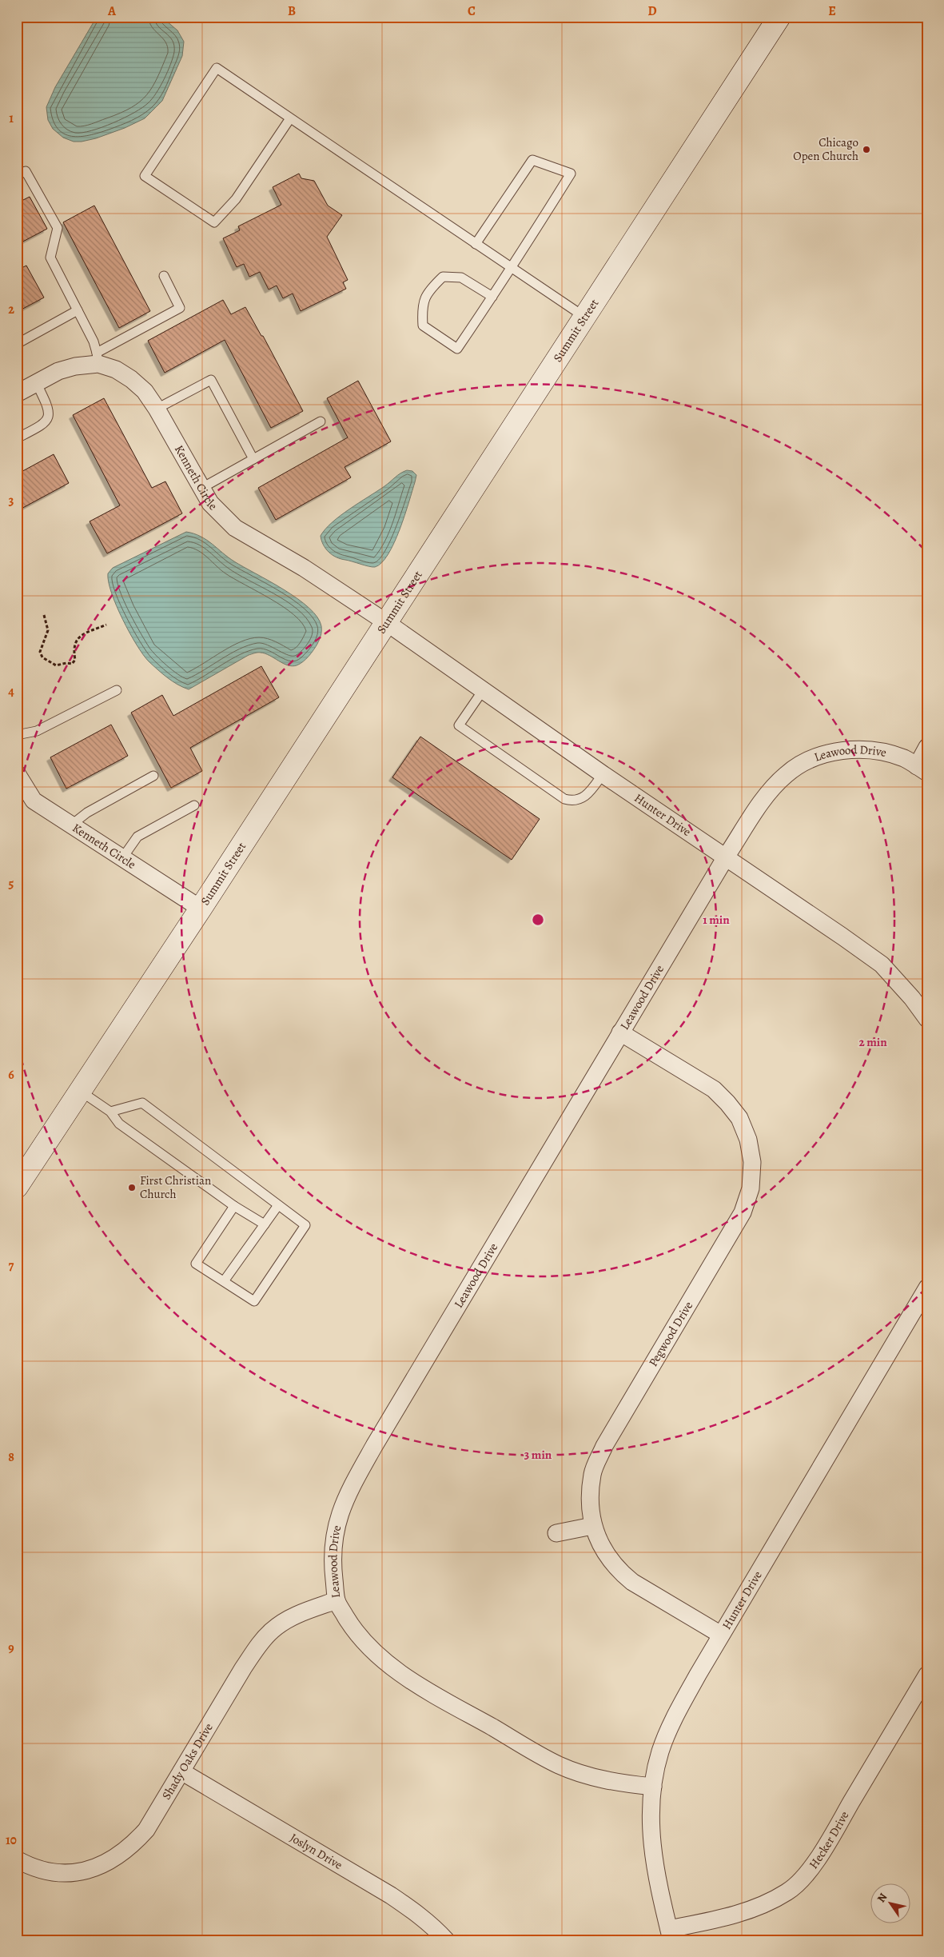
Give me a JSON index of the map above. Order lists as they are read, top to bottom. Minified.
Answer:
{"streets":{"main road":["Summit Street"],"street":["Kenneth Circle","Leawood Drive","Hunter Drive","Pegwood Drive","Shady Oaks Drive","Hecker Drive","Joslyn Drive"]},"crossings":[["Summit Street","Kenneth Circle"],["Summit Street","Hunter Drive"],["Kenneth Circle","Hunter Drive"],["Leawood Drive","Hunter Drive"],["Leawood Drive","Pegwood Drive"],["Leawood Drive","Shady Oaks Drive"],["Hunter Drive","Pegwood Drive"],["Hunter Drive","Hecker Drive"],["Shady Oaks Drive","Joslyn Drive"]],"places":["Chicago Open Church","First Christian Church"],"north":"top left","grid":{"columns":["A","B","C","D","E"],"rows":["1","2","3","4","5","6","7","8","9","10"]},"rings":["1 min","2 min","3 min"]}
